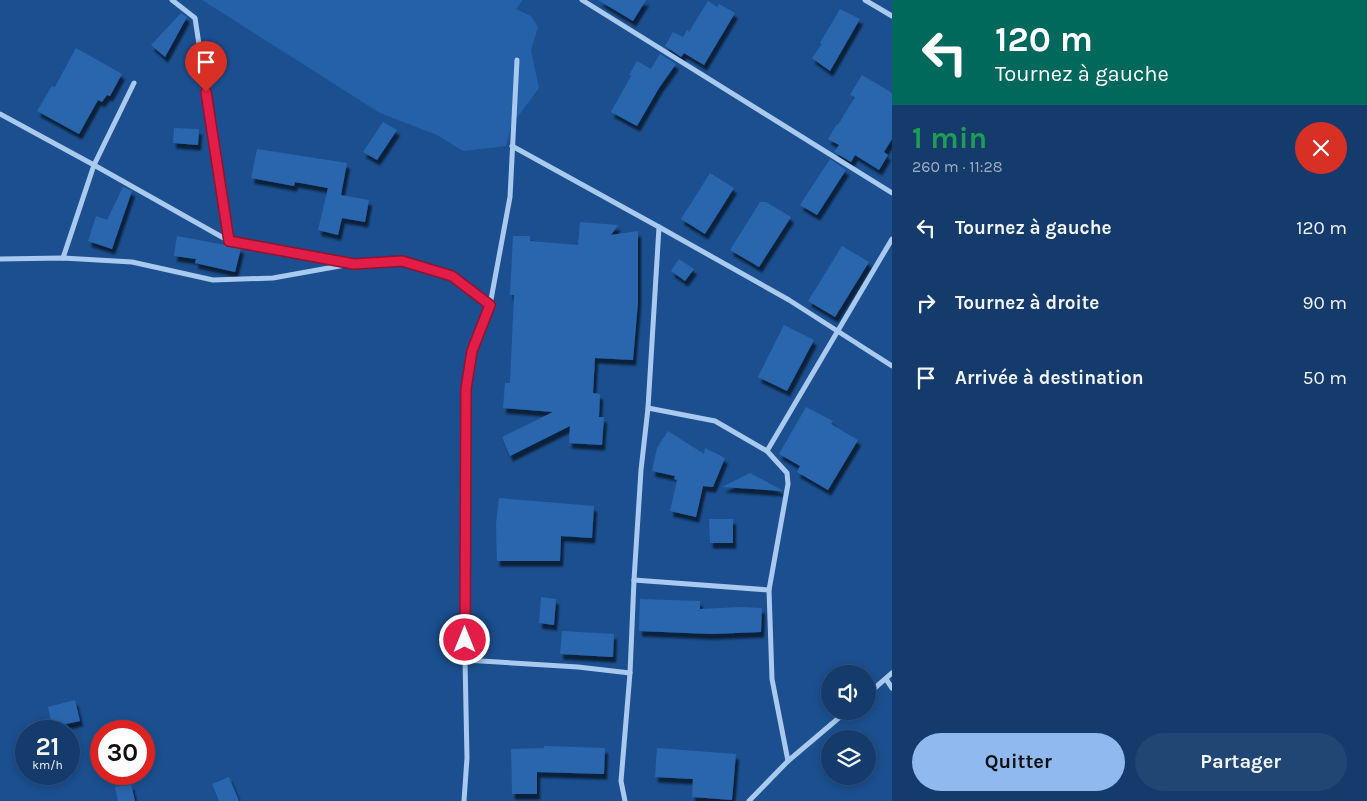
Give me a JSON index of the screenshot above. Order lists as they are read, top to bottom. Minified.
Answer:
{"page":{"turn":["120 m","Tournez à gauche"],"heading":["1 min","260 m · 11:28"],"list":[{"name":"Tournez à gauche","value":"120 m"},{"name":"Tournez à droite","value":"90 m"},{"name":"Arrivée à destination","value":"50 m"}],"speed":"21 km/h","limit":"30","buttons":["Quitter","Partager"]}}
